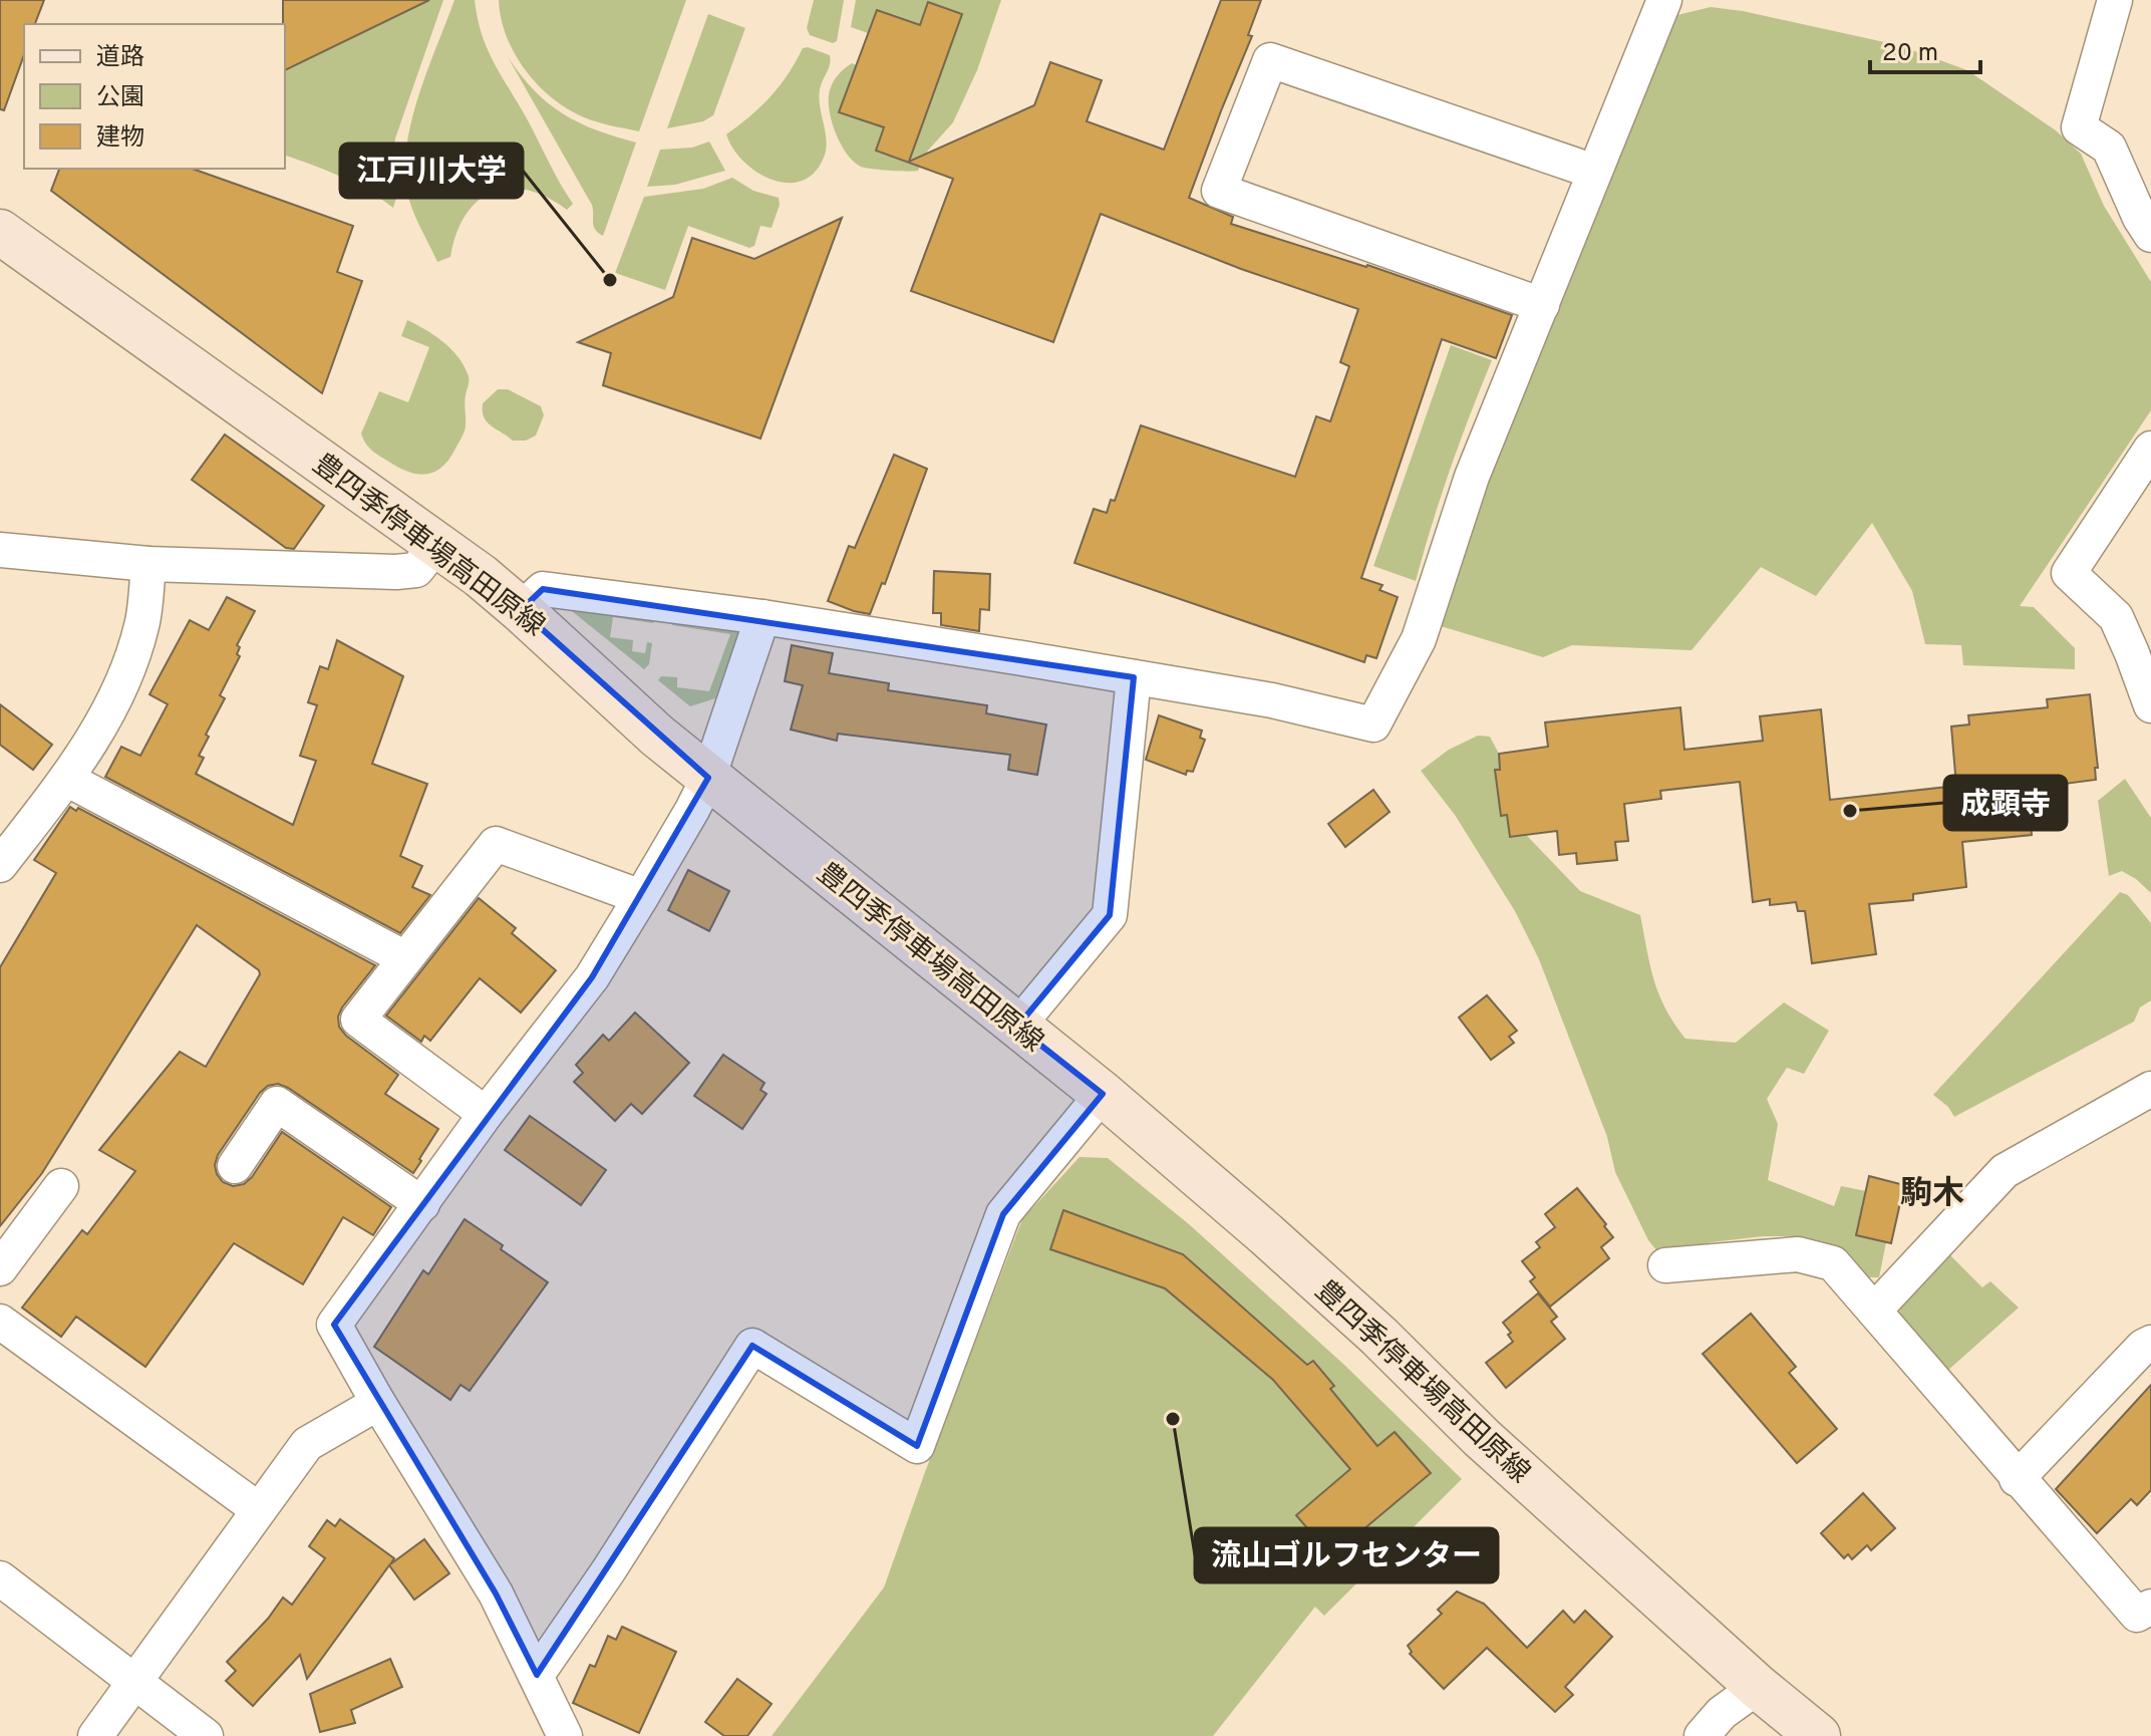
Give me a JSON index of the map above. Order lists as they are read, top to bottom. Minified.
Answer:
{"streets":{"main road":["豊四季停車場高田原線"]},"districts":["駒木"],"places":["江戸川大学","成顕寺","流山ゴルフセンター"],"legend":["道路","公園","建物"],"scale_bar":"20 m"}
